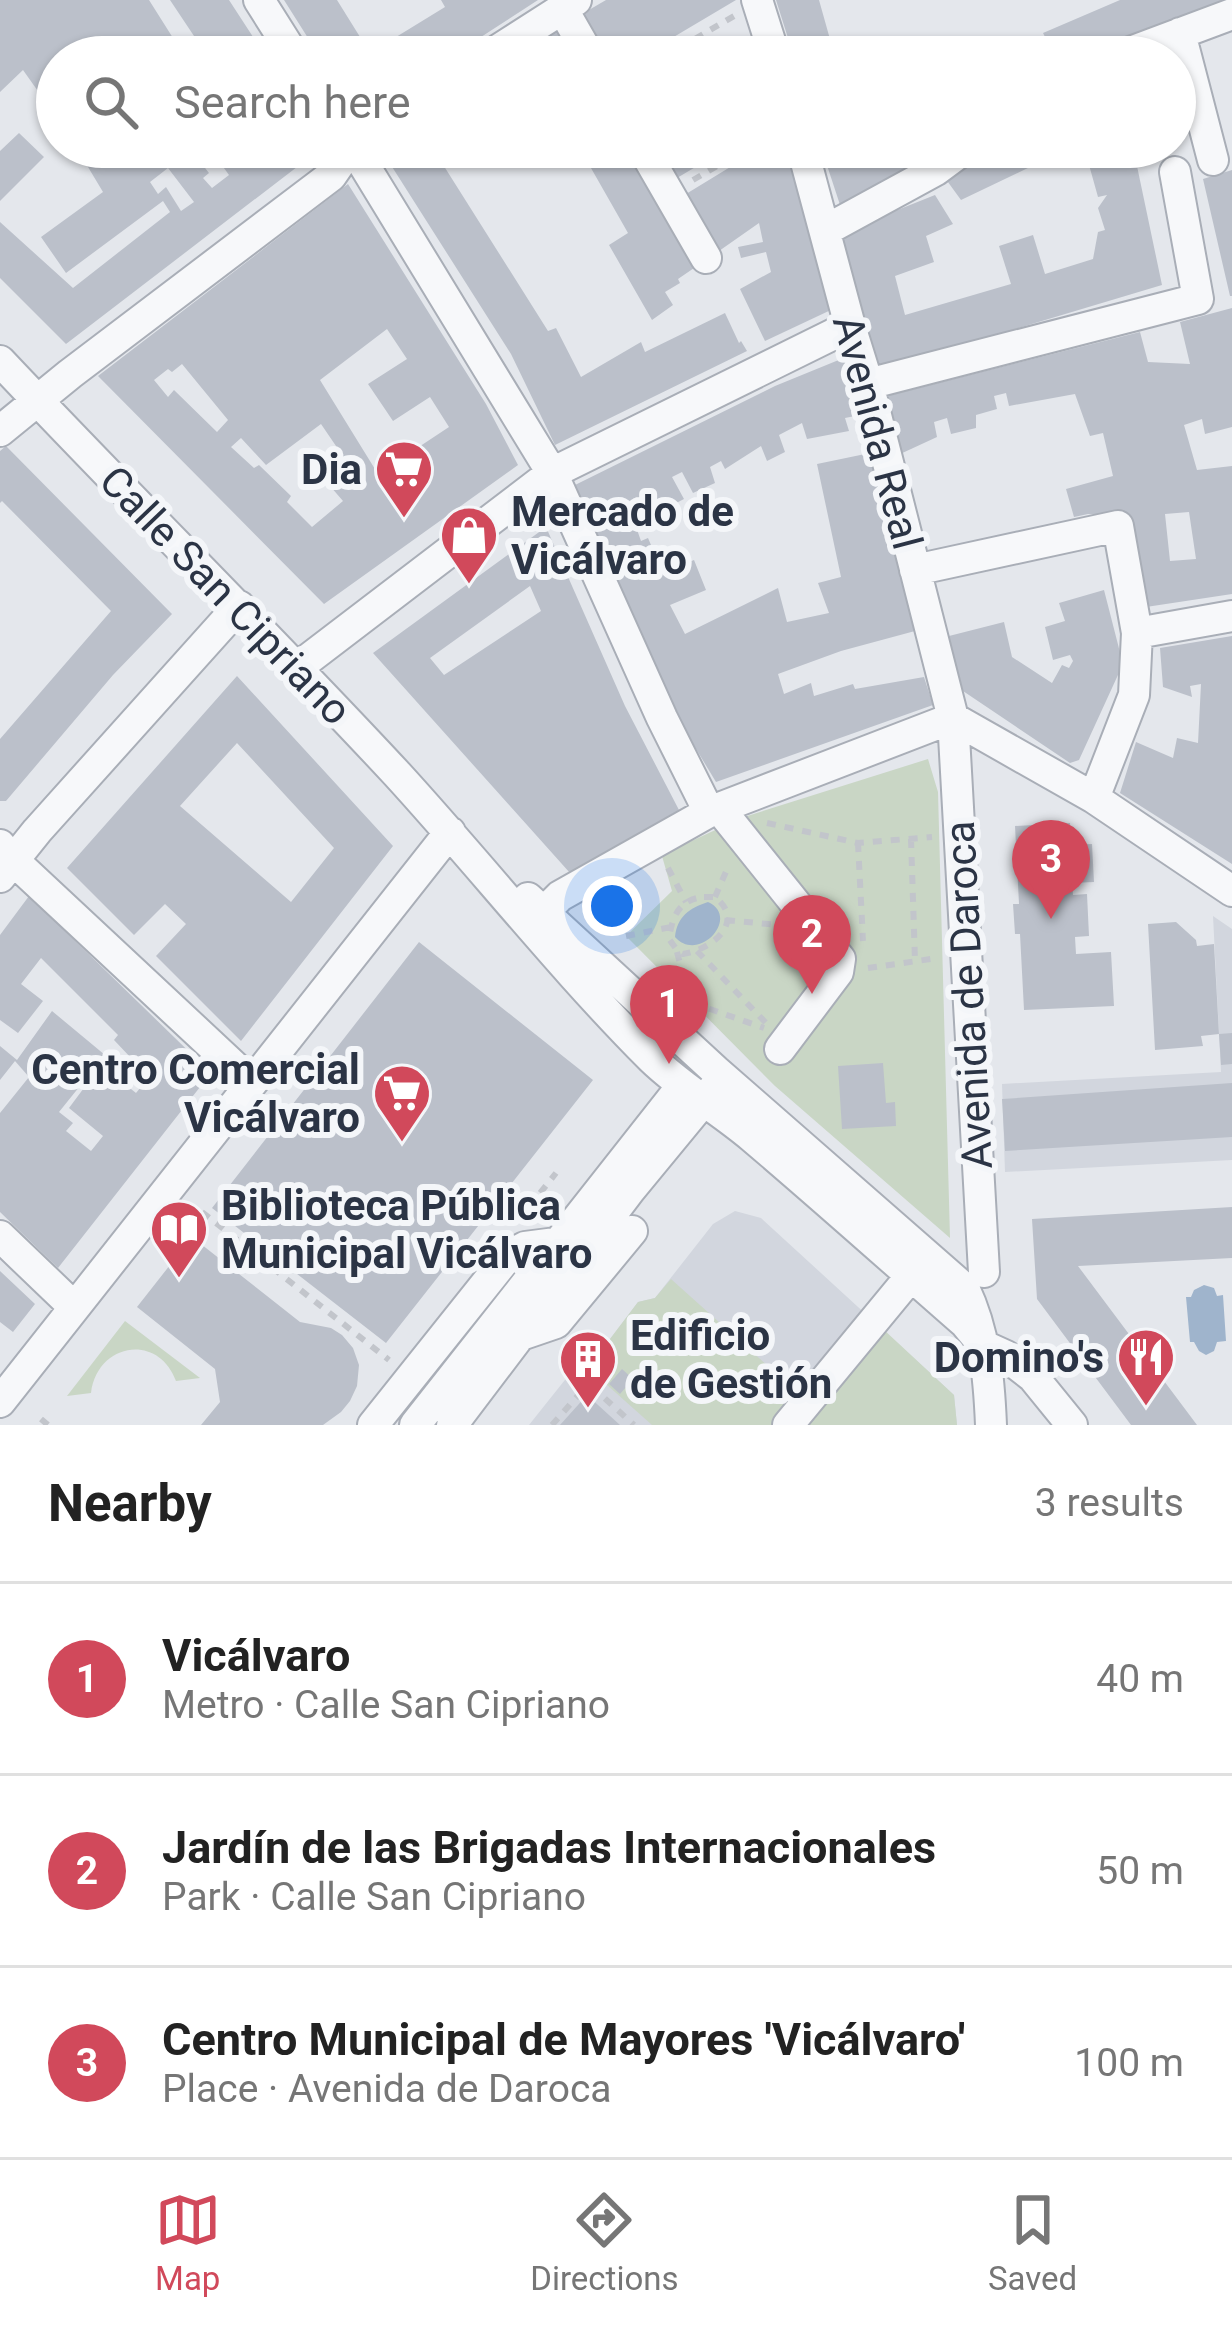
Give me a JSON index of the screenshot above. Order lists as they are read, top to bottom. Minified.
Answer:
{"streets":{"street":["Avenida Real","Calle San Cipriano","Avenida de Daroca"]},"crossings":[["Avenida Real","Avenida de Daroca"]],"places":{"supermarket":["Dia","Centro Comercial Vicálvaro"],"shop":["Mercado de Vicálvaro"],"library":["Biblioteca Pública Municipal Vicálvaro"],"restaurant":["Domino's"],"building":["Edificio de Gestión"]},"page":{"search":"Search here","pins":["3","2","1"],"heading":["Nearby","3 results"],"list":[{"mark":"1","name":"Vicálvaro","note":"Metro · Calle San Cipriano","value":"40 m"},{"mark":"2","name":"Jardín de las Brigadas Internacionales","note":"Park · Calle San Cipriano","value":"50 m"},{"mark":"3","name":"Centro Municipal de Mayores 'Vicálvaro'","note":"Place · Avenida de Daroca","value":"100 m"}],"nav":["Map","Directions","Saved"]}}
